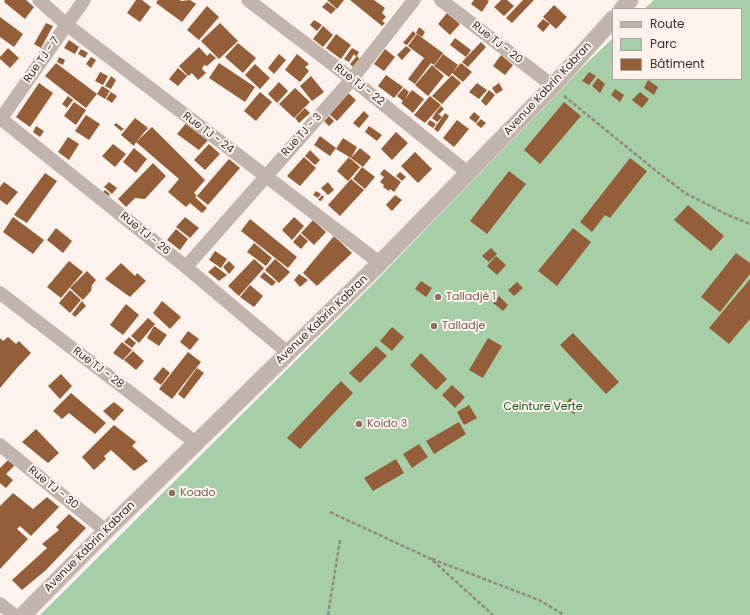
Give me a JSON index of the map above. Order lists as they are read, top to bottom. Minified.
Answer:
{"streets":{"street":["Rue TJ - 20","Rue TJ - 7","Rue TJ - 22","Avenue Kabrin Kabran","Rue TJ - 24","Rue TJ - 3","Rue TJ - 26","Rue TJ - 28","Rue TJ - 30"]},"crossings":[["Rue TJ - 20","Avenue Kabrin Kabran"],["Rue TJ - 7","Rue TJ - 24"],["Rue TJ - 7","Rue TJ - 26"],["Rue TJ - 22","Avenue Kabrin Kabran"],["Rue TJ - 22","Rue TJ - 3"],["Avenue Kabrin Kabran","Rue TJ - 24"],["Avenue Kabrin Kabran","Rue TJ - 26"],["Avenue Kabrin Kabran","Rue TJ - 28"],["Avenue Kabrin Kabran","Rue TJ - 30"],["Rue TJ - 24","Rue TJ - 3"],["Rue TJ - 3","Rue TJ - 26"]],"parks":["Ceinture Verte"],"places":["Talladjé 1","Talladje","Koido 3","Koado"],"legend":["Route","Parc","Bâtiment"]}
